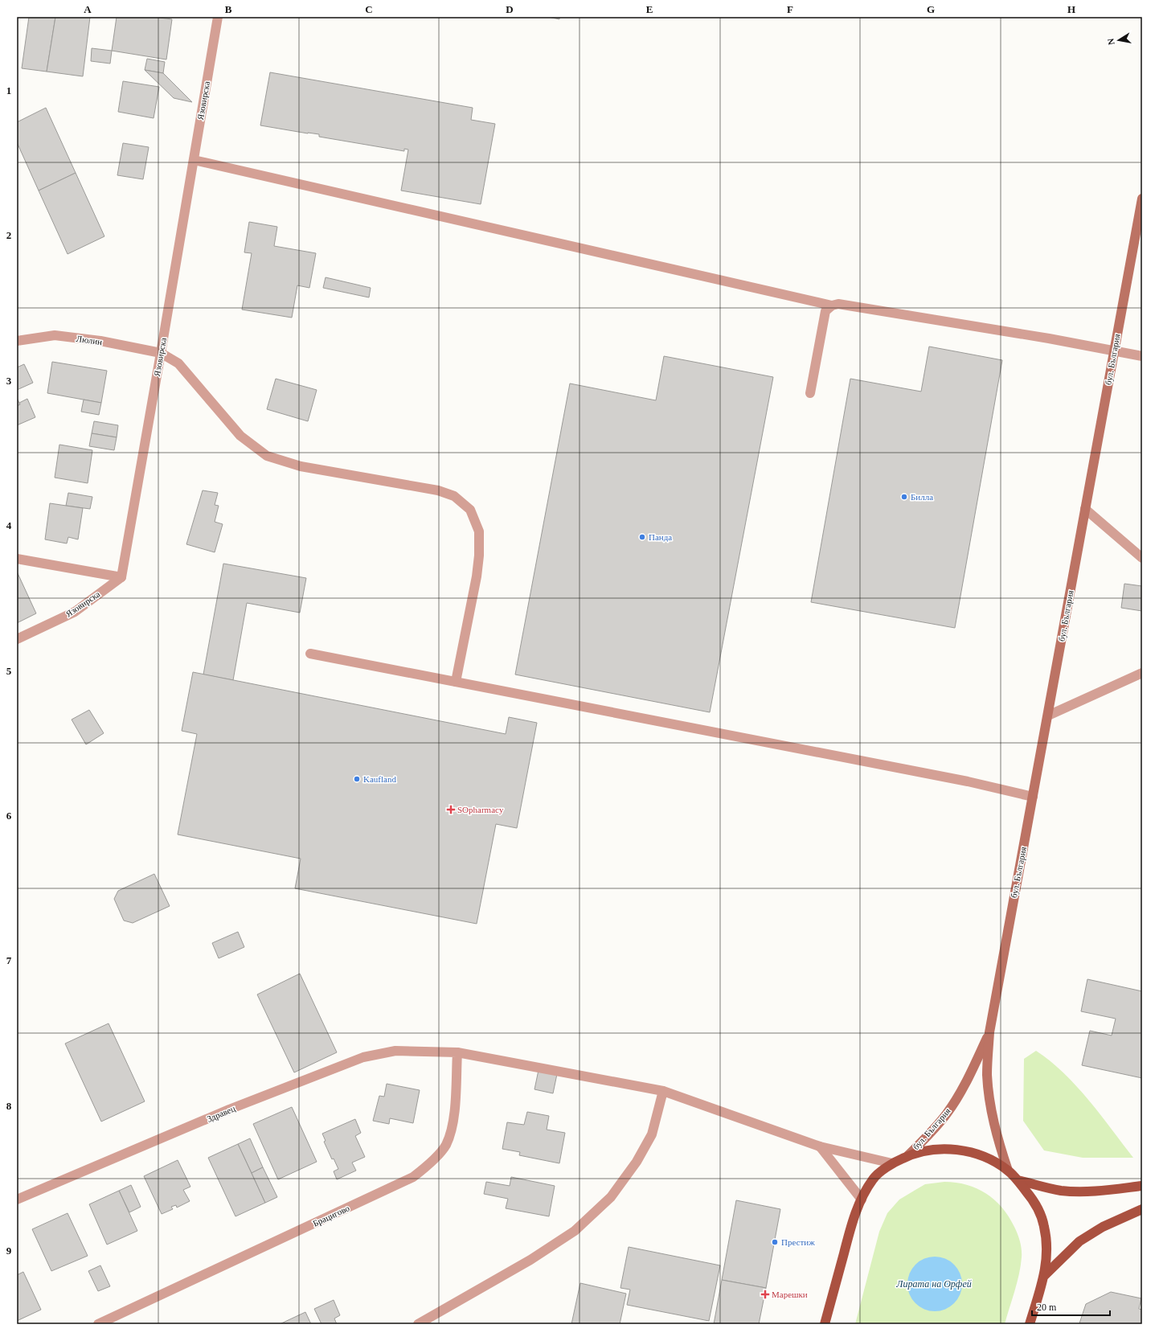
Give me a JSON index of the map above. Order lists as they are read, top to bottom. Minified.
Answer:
{"streets":{"street":["Язовирска","Люлин","бул. България","Здравец","Брацигово"]},"crossings":[["Язовирска","Люлин"],["Здравец","Брацигово"]],"water":["Лирата на Орфей"],"places":{"other":["Билла","Панда","Kaufland","Престиж"],"health":["SOpharmacy","Марешки"]},"scale_bar":"20 m","north":"left","grid":{"columns":["A","B","C","D","E","F","G","H"],"rows":["1","2","3","4","5","6","7","8","9"]}}
